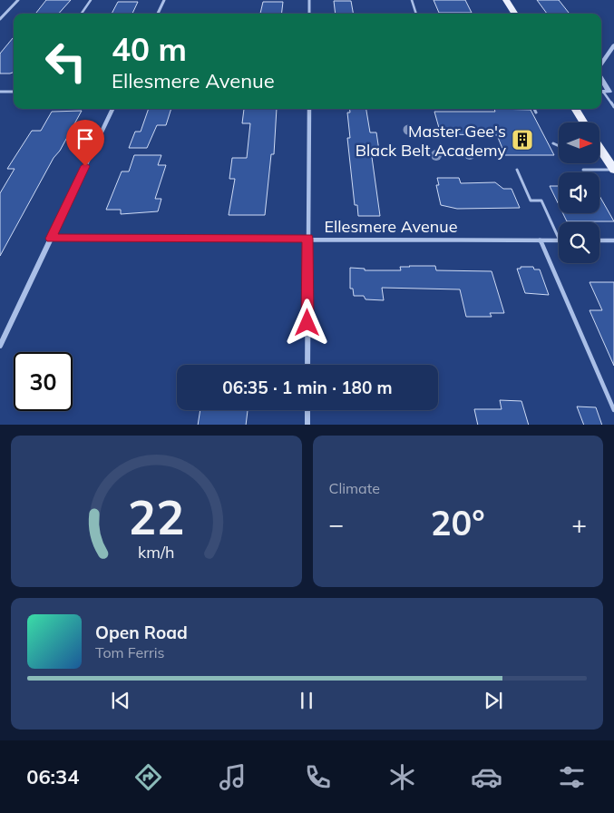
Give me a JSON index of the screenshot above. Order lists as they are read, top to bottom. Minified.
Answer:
{"streets":{"street":["Ellesmere Avenue"]},"places":{"building":["Master Gee's Black Belt Academy"]},"north":"right","page":{"turn":["40 m","Ellesmere Avenue"],"limit":"30","trip":"06:35 · 1 min · 180 m","tile":"Climate","heat":["−","20°","+"],"song":["Open Road","Tom Ferris"],"tabs":"06:34","gauge":["22","km/h"]}}
